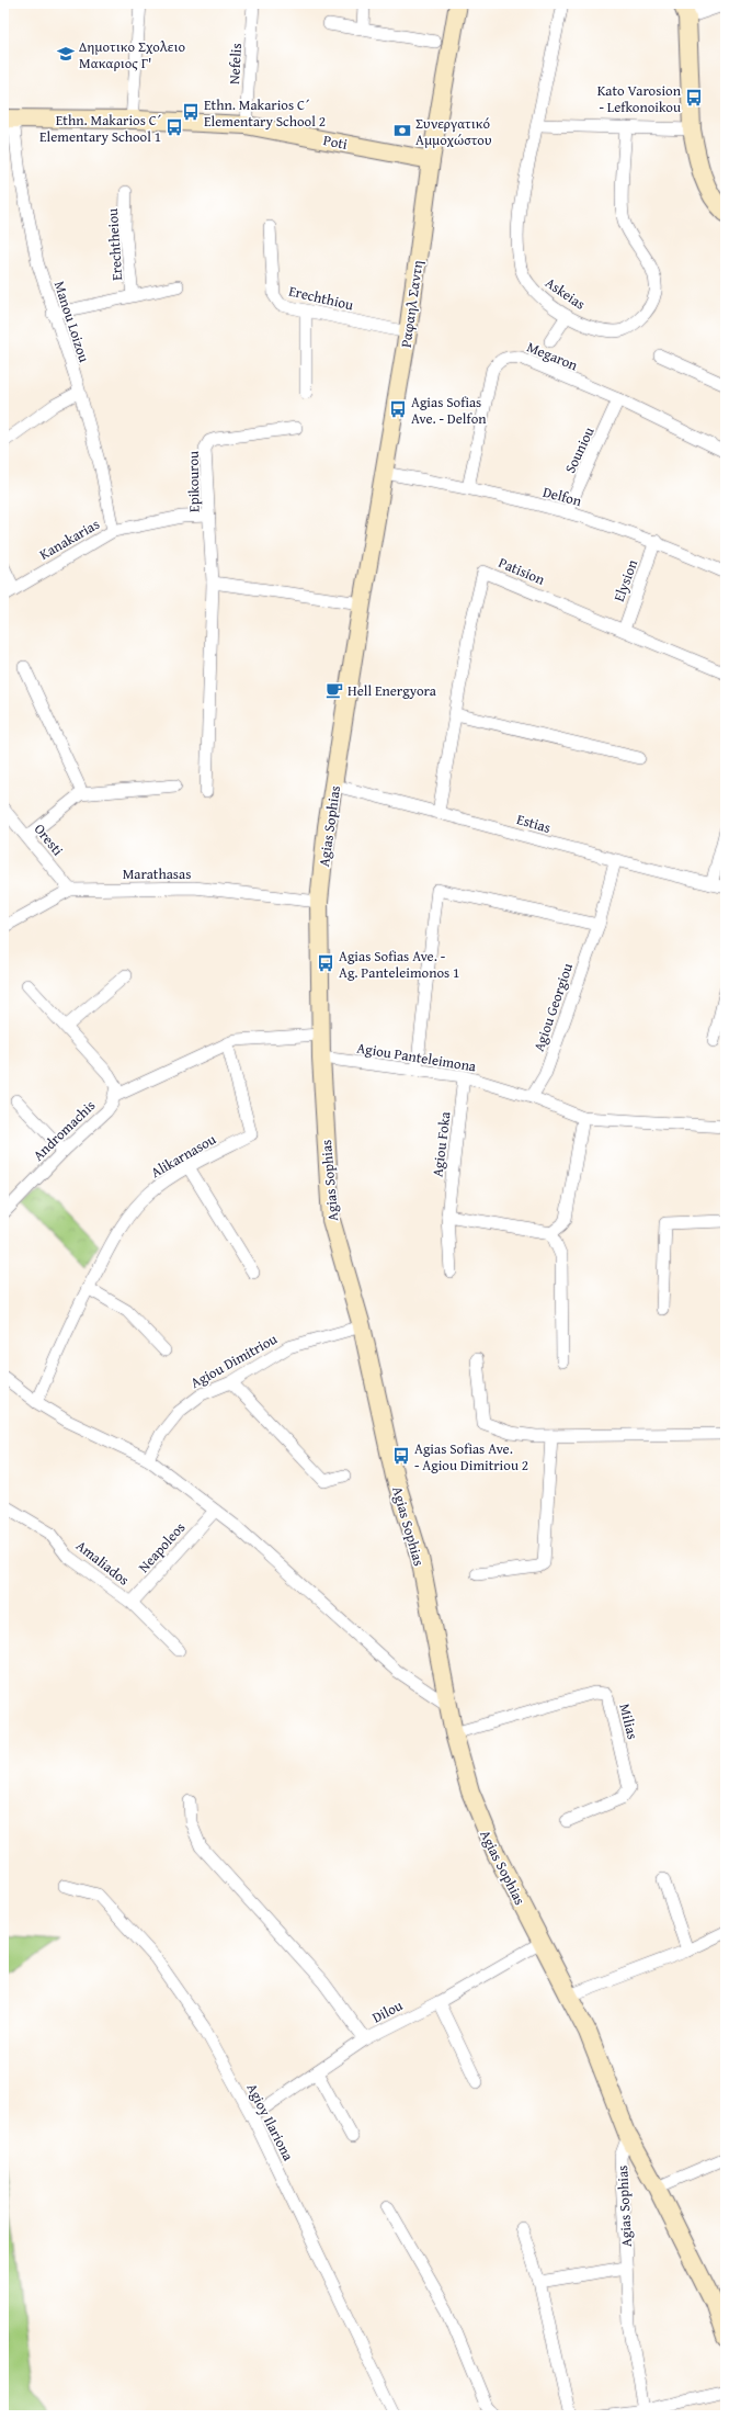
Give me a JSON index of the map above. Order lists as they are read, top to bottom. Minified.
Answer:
{"streets":{"street":["Nefelis","Poti","Erechtheiou","Askeias","Erechthiou","Ραφαηλ Σαντη","Manou Loizou","Megaron","Souniou","Epikourou","Delfon","Kanakarias","Patision","Elysion","Estias","Agias Sophias","Oresti","Marathasas","Agiou Georgiou","Agiou Panteleimona","Andromachis","Agiou Foka","Alikarnasou","Agiou Dimitriou","Neapoleos","Amaliados","Milias","Dilou","Agioy Ilariona"]},"crossings":[["Nefelis","Poti"],["Poti","Ραφαηλ Σαντη"],["Poti","Manou Loizou"],["Erechtheiou","Manou Loizou"],["Erechthiou","Ραφαηλ Σαντη"],["Ραφαηλ Σαντη","Delfon"],["Ραφαηλ Σαντη","Agias Sophias"],["Manou Loizou","Kanakarias"],["Megaron","Souniou"],["Megaron","Delfon"],["Souniou","Delfon"],["Epikourou","Kanakarias"],["Delfon","Elysion"],["Patision","Elysion"],["Patision","Estias"],["Estias","Agias Sophias"],["Estias","Agiou Georgiou"],["Agias Sophias","Marathasas"],["Agias Sophias","Agiou Panteleimona"],["Agias Sophias","Agiou Dimitriou"],["Agias Sophias","Milias"],["Agias Sophias","Dilou"],["Oresti","Marathasas"],["Agiou Georgiou","Agiou Panteleimona"],["Agiou Panteleimona","Agiou Foka"],["Neapoleos","Amaliados"],["Dilou","Agioy Ilariona"]],"places":{"school or university":["Δημοτικο Σχολειο Μακαριος Γ'"],"bus stop":["Kato Varosion - Lefkonoikou","Ethn. Makarios C´ Elementary School 2","Ethn. Makarios C´ Elementary School 1","Agias Sofias Ave. - Delfon","Agias Sofias Ave. - Ag. Panteleimonos 1","Agias Sofias Ave. - Agiou Dimitriou 2"],"bank":["Συνεργατικό Αμμοχώστου"],"cafe":["Hell Energyora"]}}
